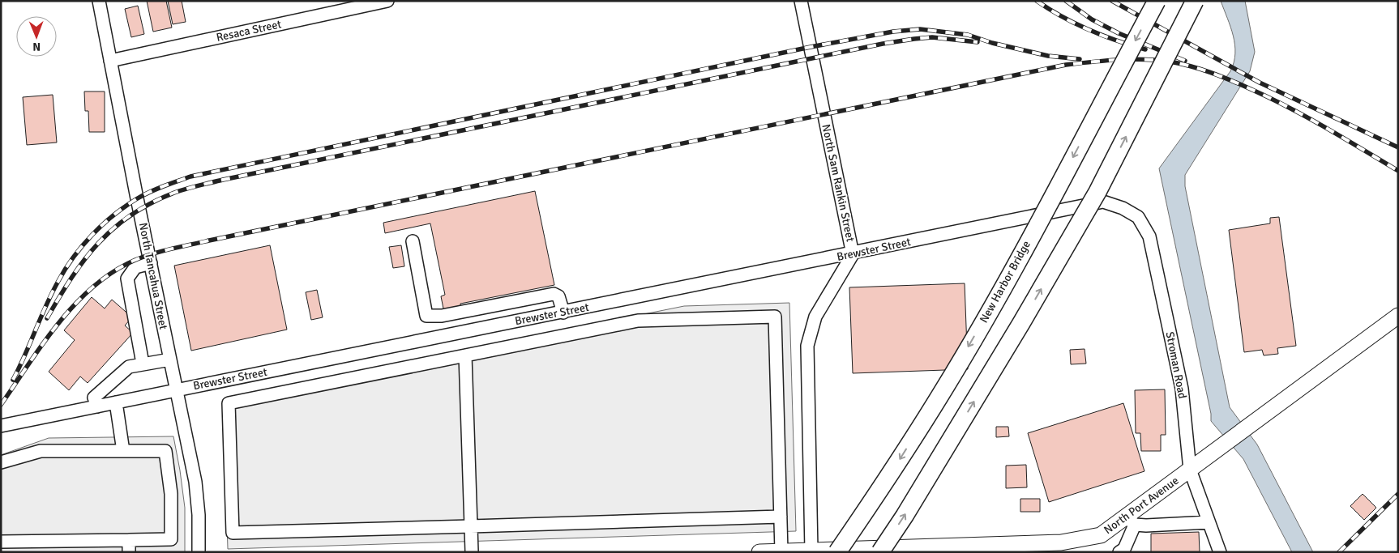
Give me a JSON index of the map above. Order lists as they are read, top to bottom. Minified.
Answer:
{"streets":{"highway":["New Harbor Bridge"],"main road":["North Port Avenue"],"street":["Resaca Street","North Sam Rankin Street","Brewster Street","North Tancahua Street","Stroman Road"]},"crossings":[["Resaca Street","North Tancahua Street"],["North Sam Rankin Street","Brewster Street"],["North Sam Rankin Street","North Port Avenue"],["Brewster Street","North Tancahua Street"],["Brewster Street","Stroman Road"],["Stroman Road","North Port Avenue"]],"north":"bottom"}
